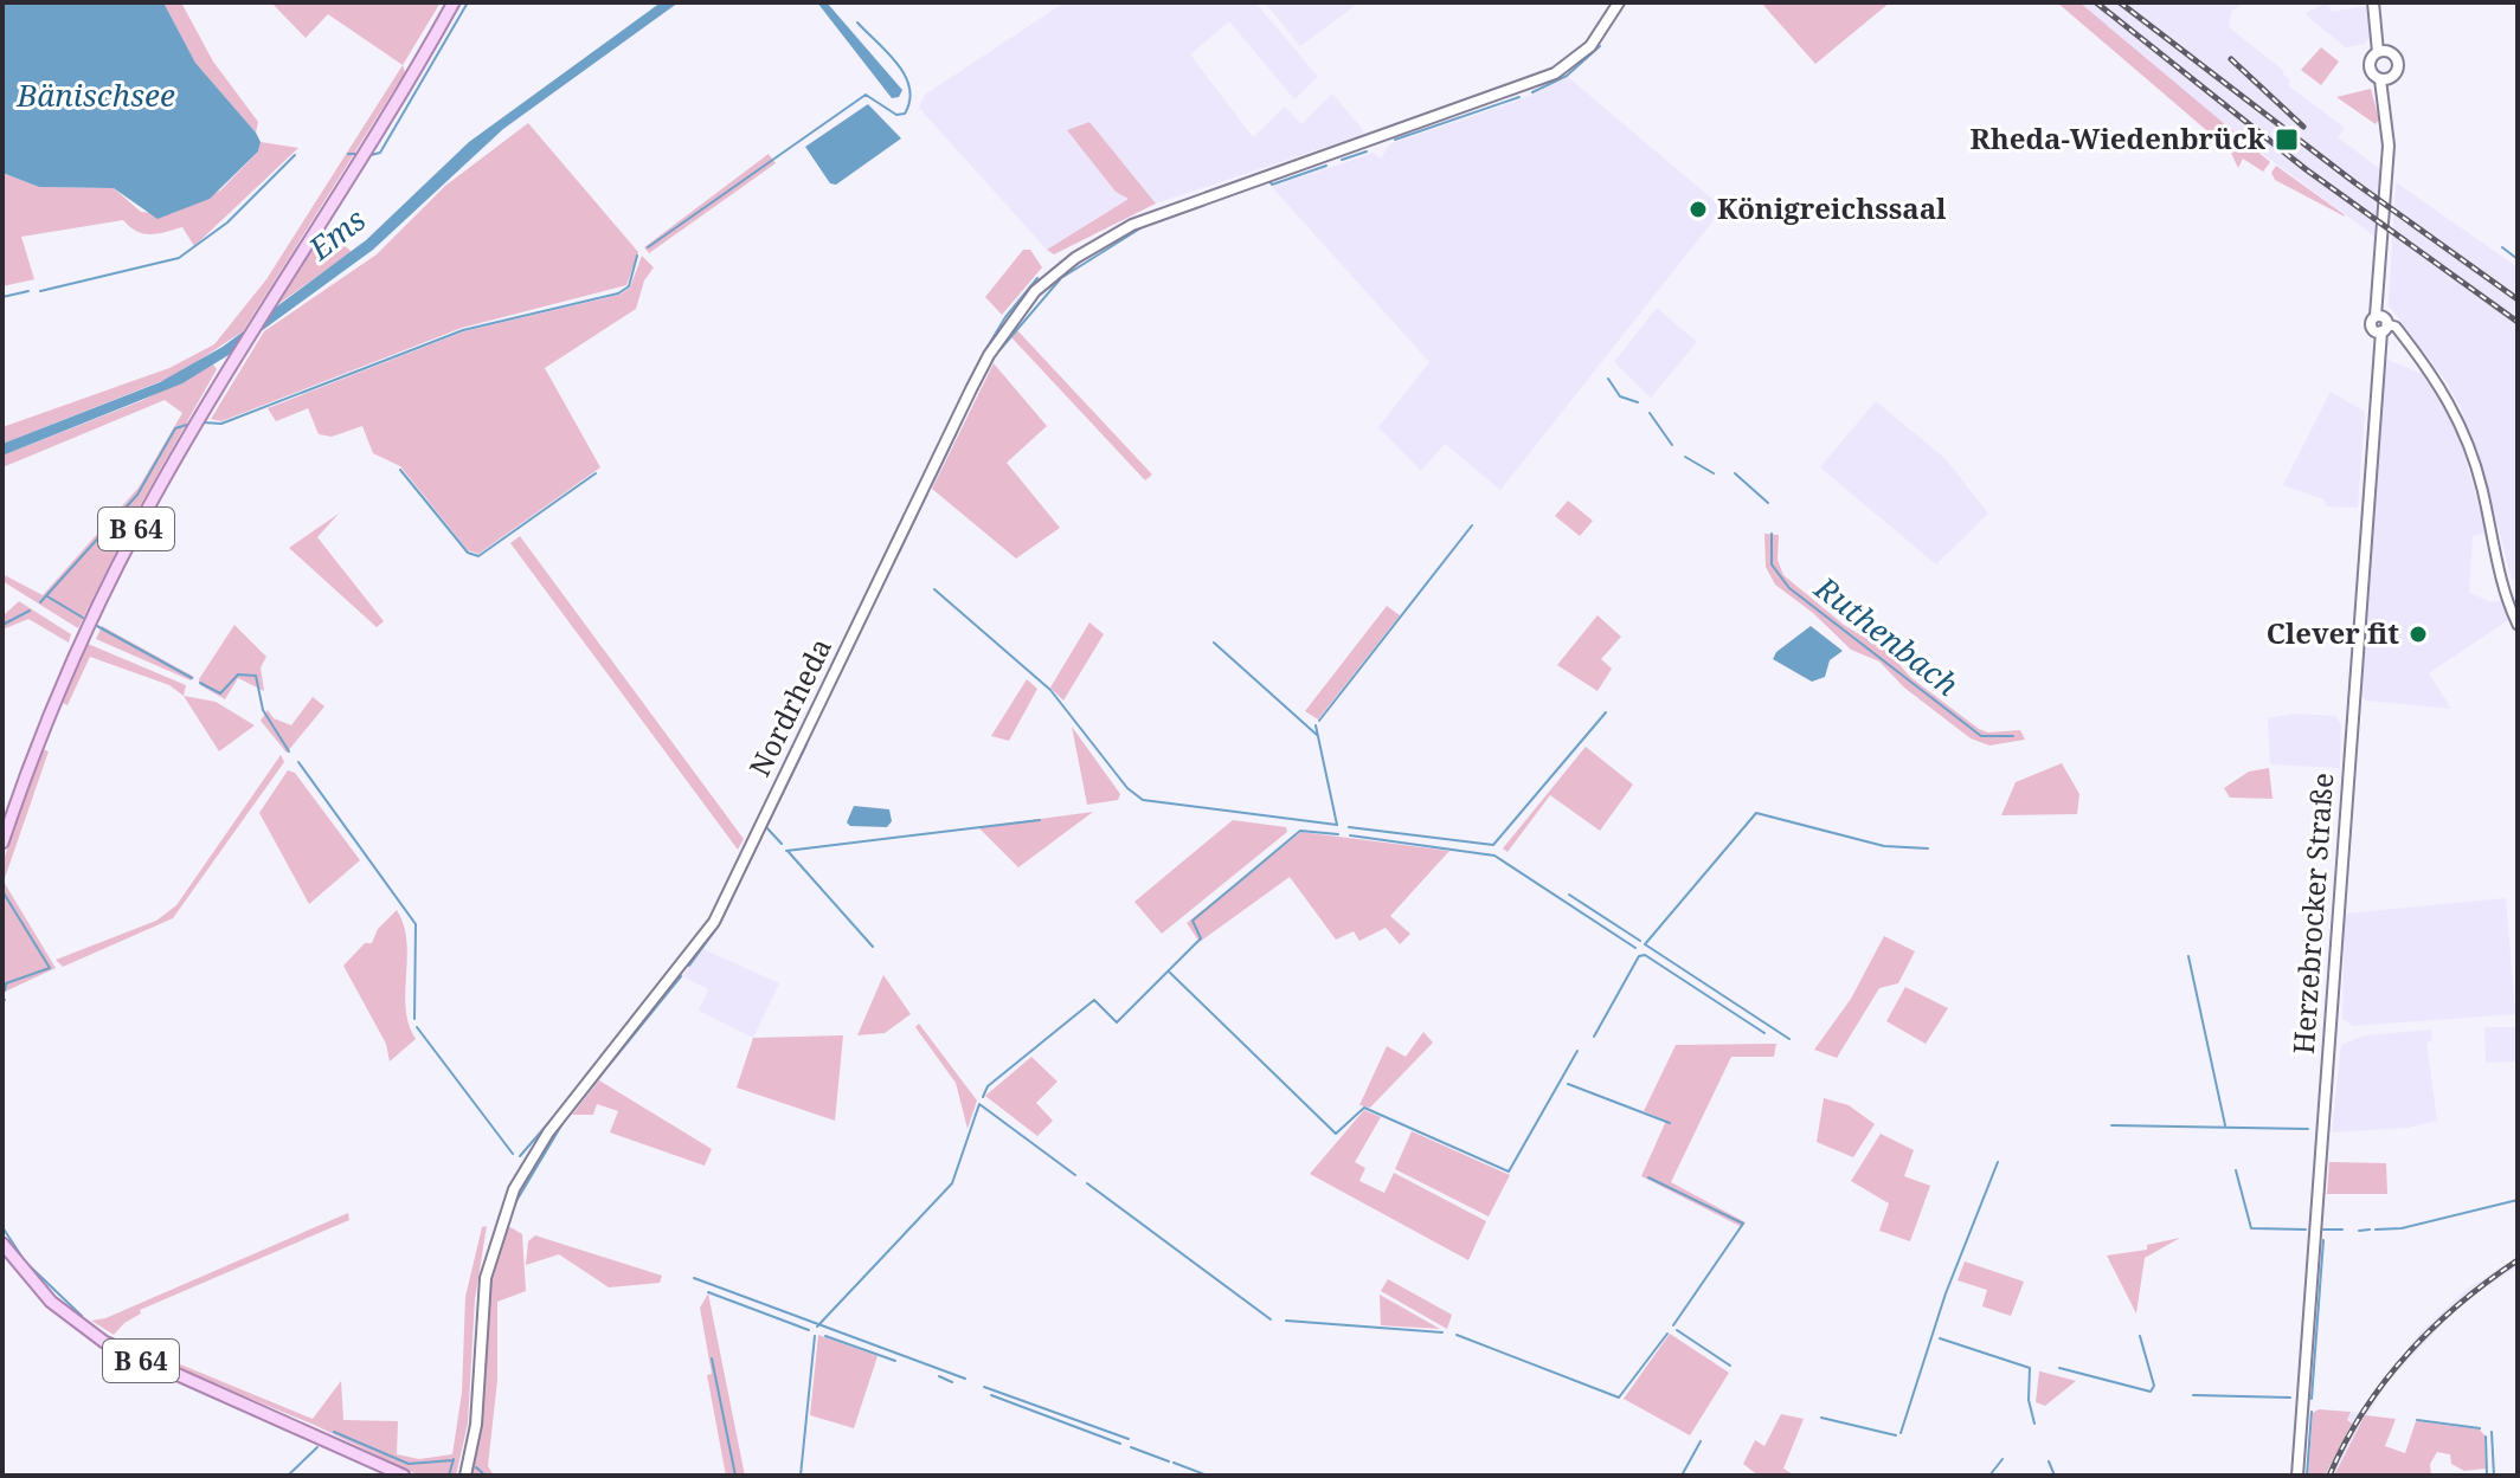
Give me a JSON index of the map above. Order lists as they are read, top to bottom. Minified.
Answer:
{"streets":{"main road":["B 64","Nordrheda","Herzebrocker Straße"]},"water":["Bänischsee","Ems","Ruthenbach"],"places":{"transit":["Rheda-Wiedenbrück"],"other":["Königreichssaal","Clever fit"]}}
